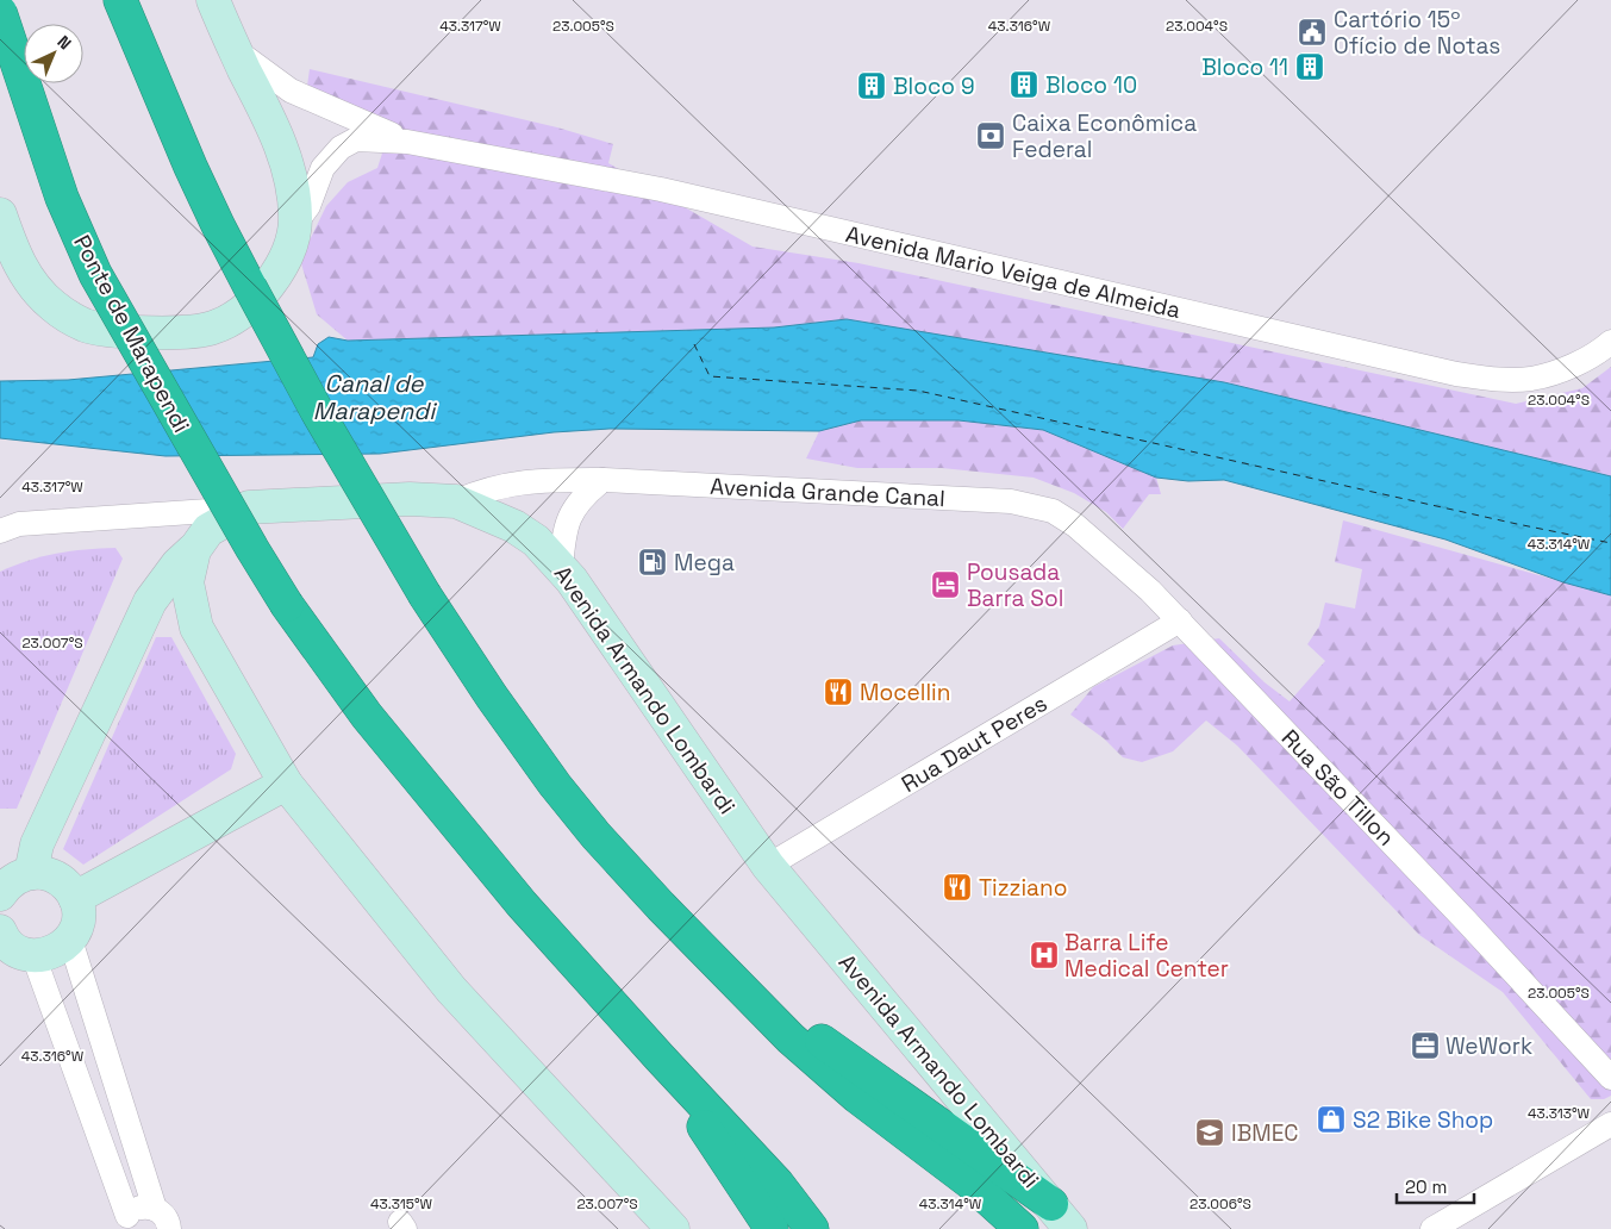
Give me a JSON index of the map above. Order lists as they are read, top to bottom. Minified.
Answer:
{"streets":{"highway":["Ponte de Marapendi","Avenida Armando Lombardi"],"street":["Avenida Mario Veiga de Almeida","Avenida Grande Canal","Rua Daut Peres","Rua São Tillon"]},"crossings":[["Avenida Grande Canal","Avenida Armando Lombardi"],["Avenida Grande Canal","Rua São Tillon"],["Avenida Armando Lombardi","Rua Daut Peres"],["Rua Daut Peres","Rua São Tillon"]],"water":["Canal de Marapendi"],"places":{"public building":["Cartório 15º Ofício de Notas"],"building":["Bloco 11","Bloco 10","Bloco 9"],"bank":["Caixa Econômica Federal"],"fuel station":["Mega"],"hotel":["Pousada Barra Sol"],"restaurant":["Mocellin","Tizziano"],"hospital":["Barra Life Medical Center"],"office":["WeWork"],"shop":["S2 Bike Shop"],"school or university":["IBMEC"]},"scale_bar":"20 m","north":"top right","coordinates":["23.005°S","23.004°S","43.317°W","43.316°W","43.314°W","23.007°S","43.313°W","43.315°W","23.006°S"]}
